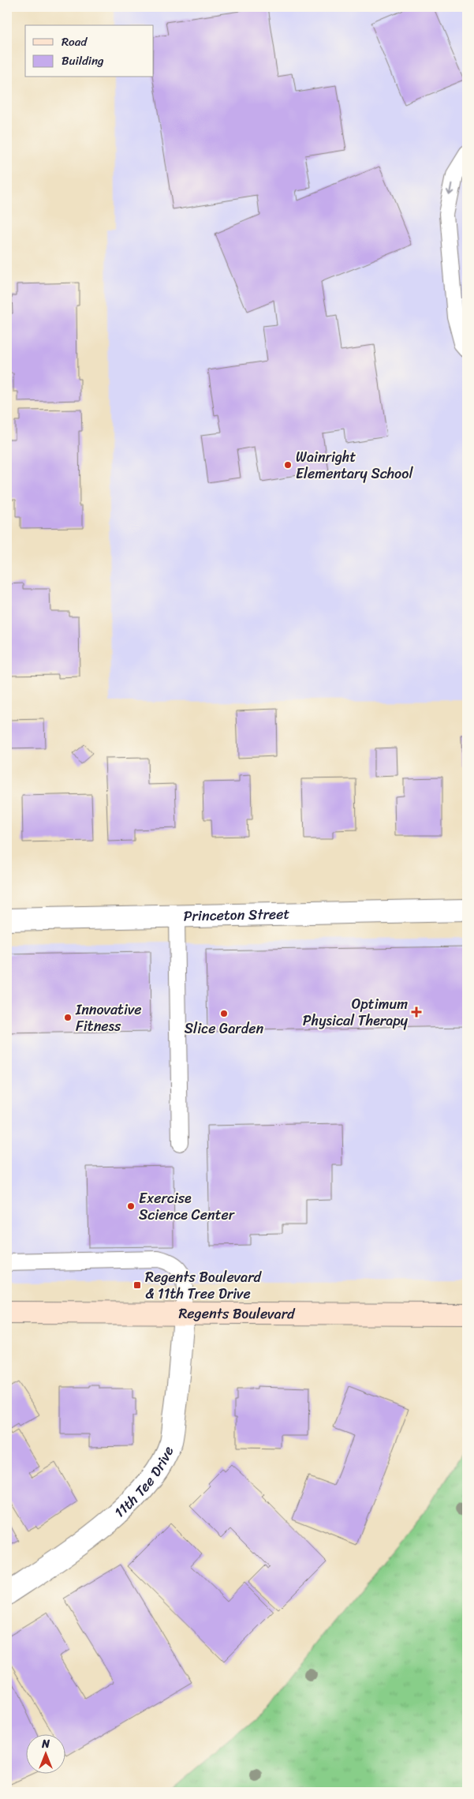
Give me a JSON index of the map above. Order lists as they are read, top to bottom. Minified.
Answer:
{"streets":{"main road":["Regents Boulevard"],"street":["Princeton Street","11th Tee Drive"]},"crossings":[["Regents Boulevard","11th Tee Drive"]],"places":{"other":["Wainright Elementary School","Slice Garden","Innovative Fitness","Exercise Science Center"],"health":["Optimum Physical Therapy"],"transit":["Regents Boulevard & 11th Tree Drive"]},"legend":["Road","Building"],"north":"top"}
